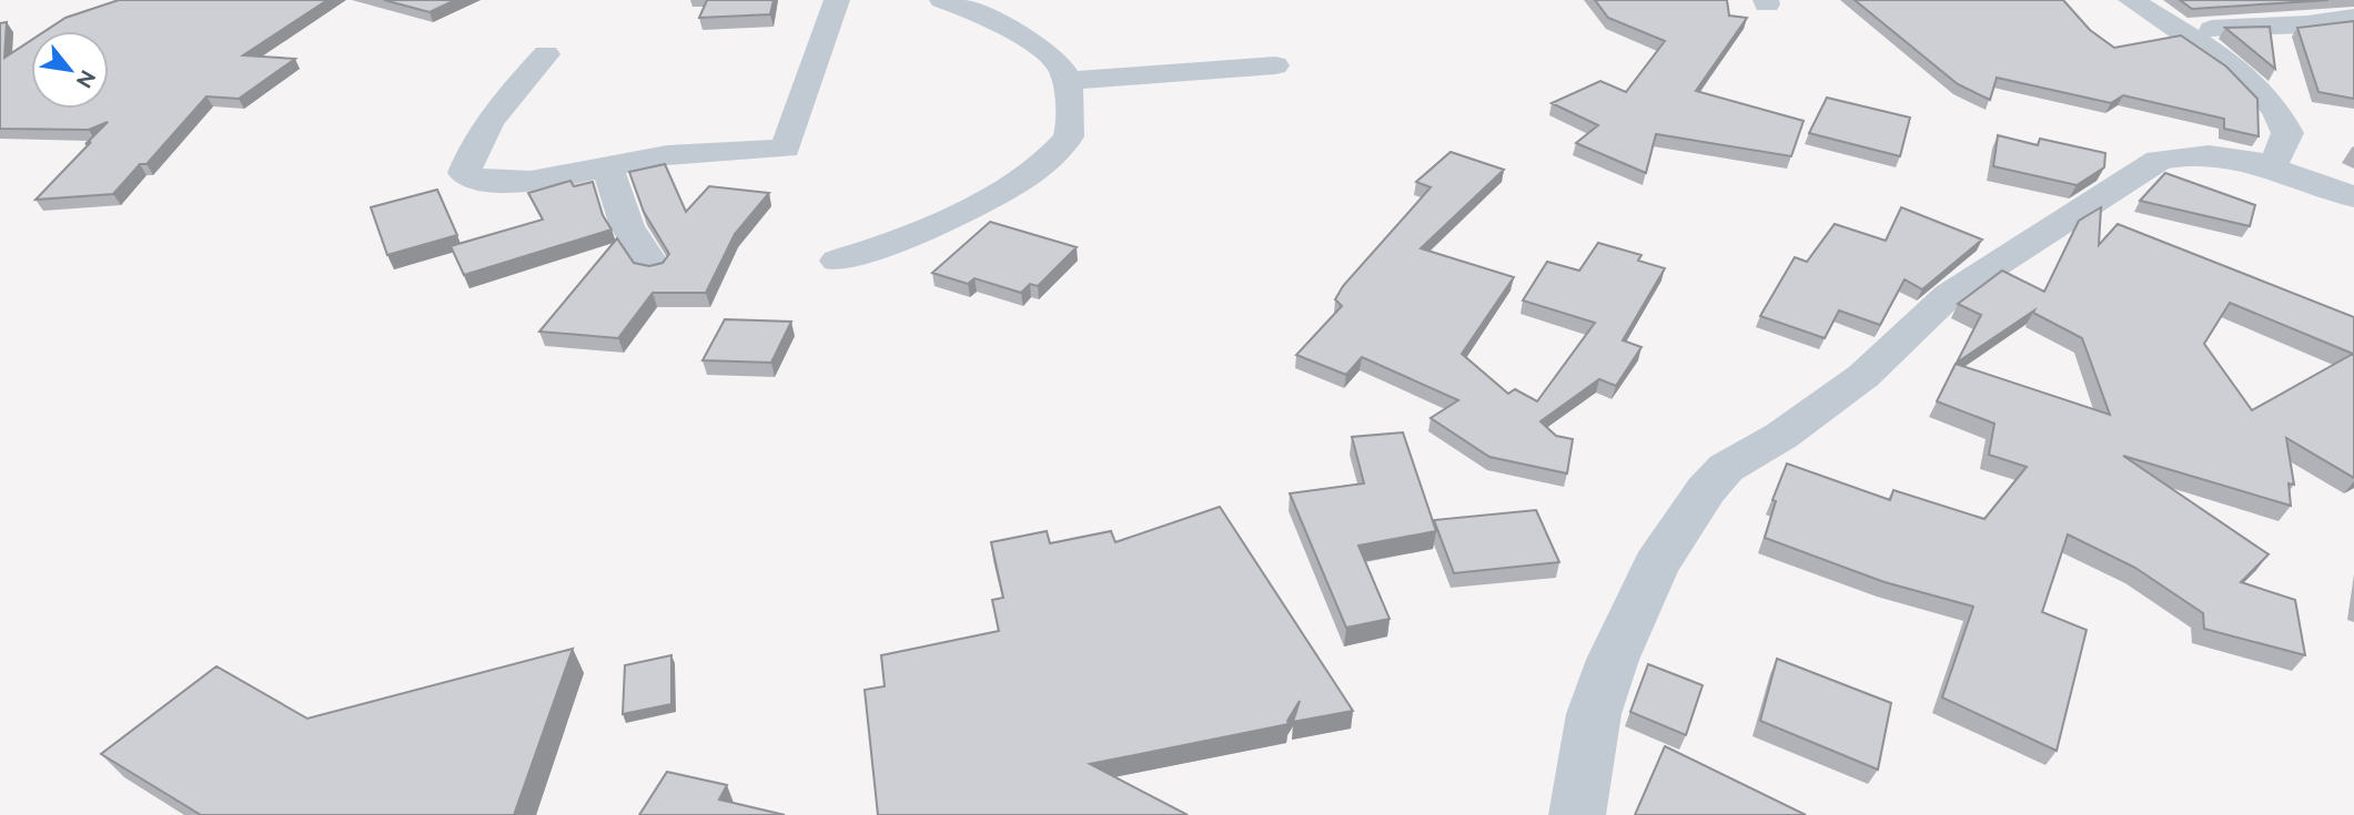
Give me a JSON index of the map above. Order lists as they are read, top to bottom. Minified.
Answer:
{"north":"bottom right"}
